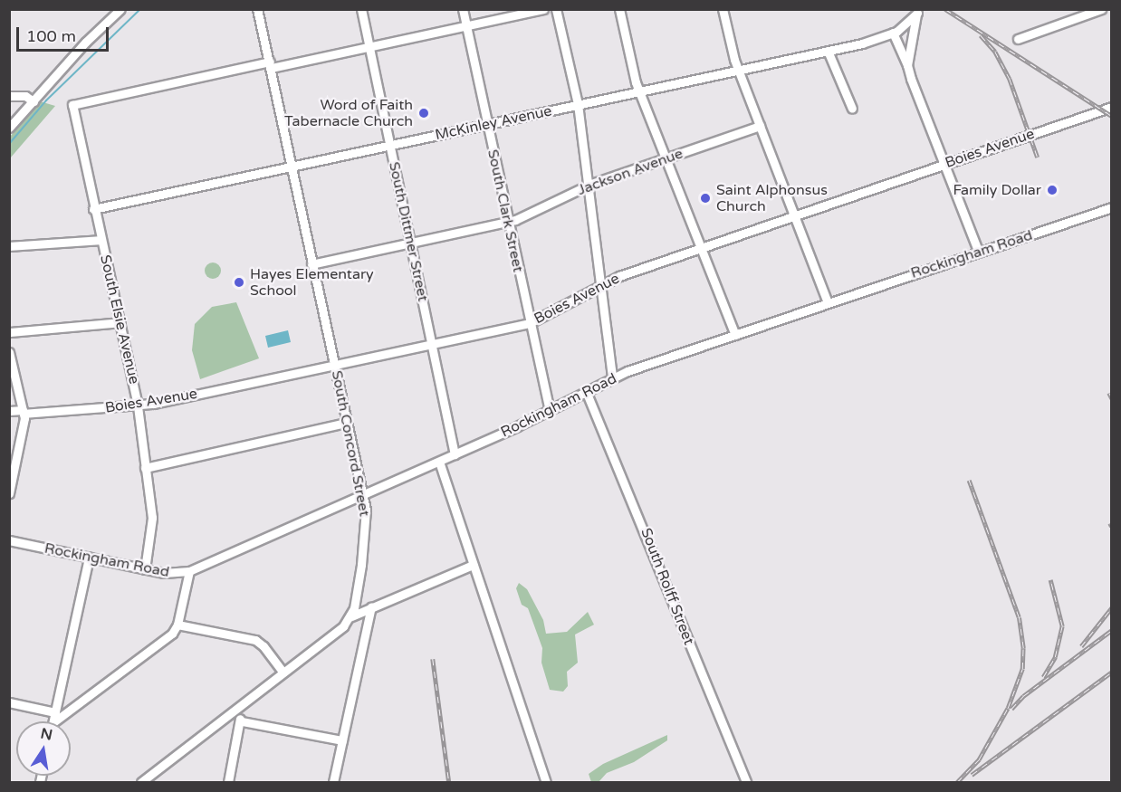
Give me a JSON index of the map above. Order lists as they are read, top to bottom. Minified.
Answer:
{"streets":{"street":["McKinley Avenue","Boies Avenue","Jackson Avenue","South Clark Street","South Dittmer Street","Rockingham Road","South Elsie Avenue","South Concord Street","South Rolff Street"]},"crossings":[["McKinley Avenue","South Clark Street"],["McKinley Avenue","South Dittmer Street"],["McKinley Avenue","South Elsie Avenue"],["McKinley Avenue","South Concord Street"],["Boies Avenue","South Clark Street"],["Boies Avenue","South Dittmer Street"],["Boies Avenue","South Elsie Avenue"],["Boies Avenue","South Concord Street"],["Jackson Avenue","South Clark Street"],["Jackson Avenue","South Dittmer Street"],["Jackson Avenue","South Concord Street"],["South Clark Street","Rockingham Road"],["South Dittmer Street","Rockingham Road"],["Rockingham Road","South Elsie Avenue"],["Rockingham Road","South Concord Street"],["Rockingham Road","South Rolff Street"],["South Elsie Avenue","South Concord Street"]],"places":["Word of Faith Tabernacle Church","Family Dollar","Saint Alphonsus Church","Hayes Elementary School"],"scale_bar":"100 m","north":"top"}
